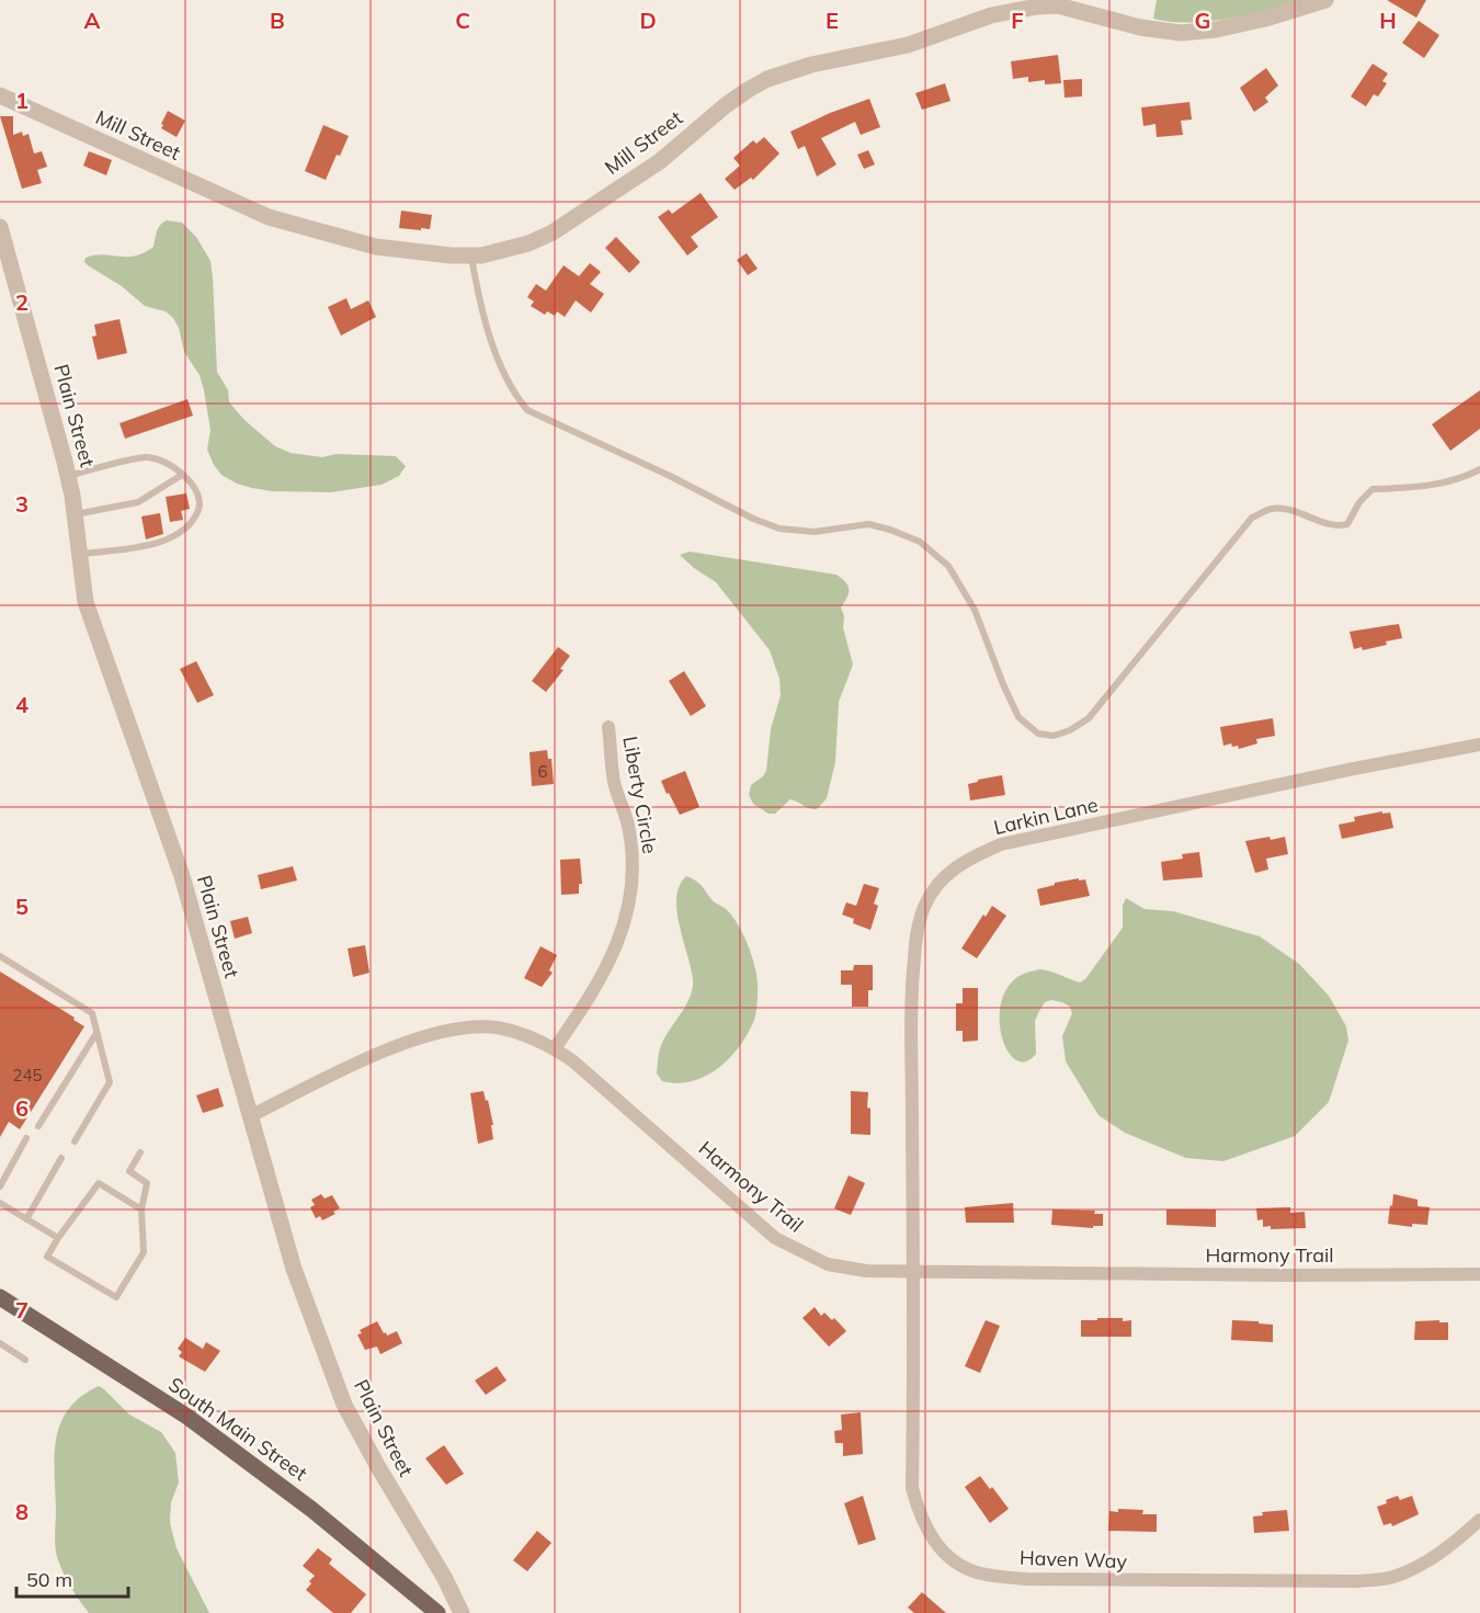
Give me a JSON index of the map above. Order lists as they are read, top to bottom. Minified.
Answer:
{"streets":{"main road":["South Main Street"],"street":["Mill Street","Plain Street","Liberty Circle","Larkin Lane","Harmony Trail","Haven Way"]},"crossings":[["Plain Street","Harmony Trail"],["Liberty Circle","Harmony Trail"],["Larkin Lane","Harmony Trail"],["Larkin Lane","Haven Way"],["Harmony Trail","Haven Way"]],"house_numbers":["6","245"],"scale_bar":"50 m","grid":{"columns":["A","B","C","D","E","F","G","H"],"rows":["1","2","3","4","5","6","7","8"]}}
